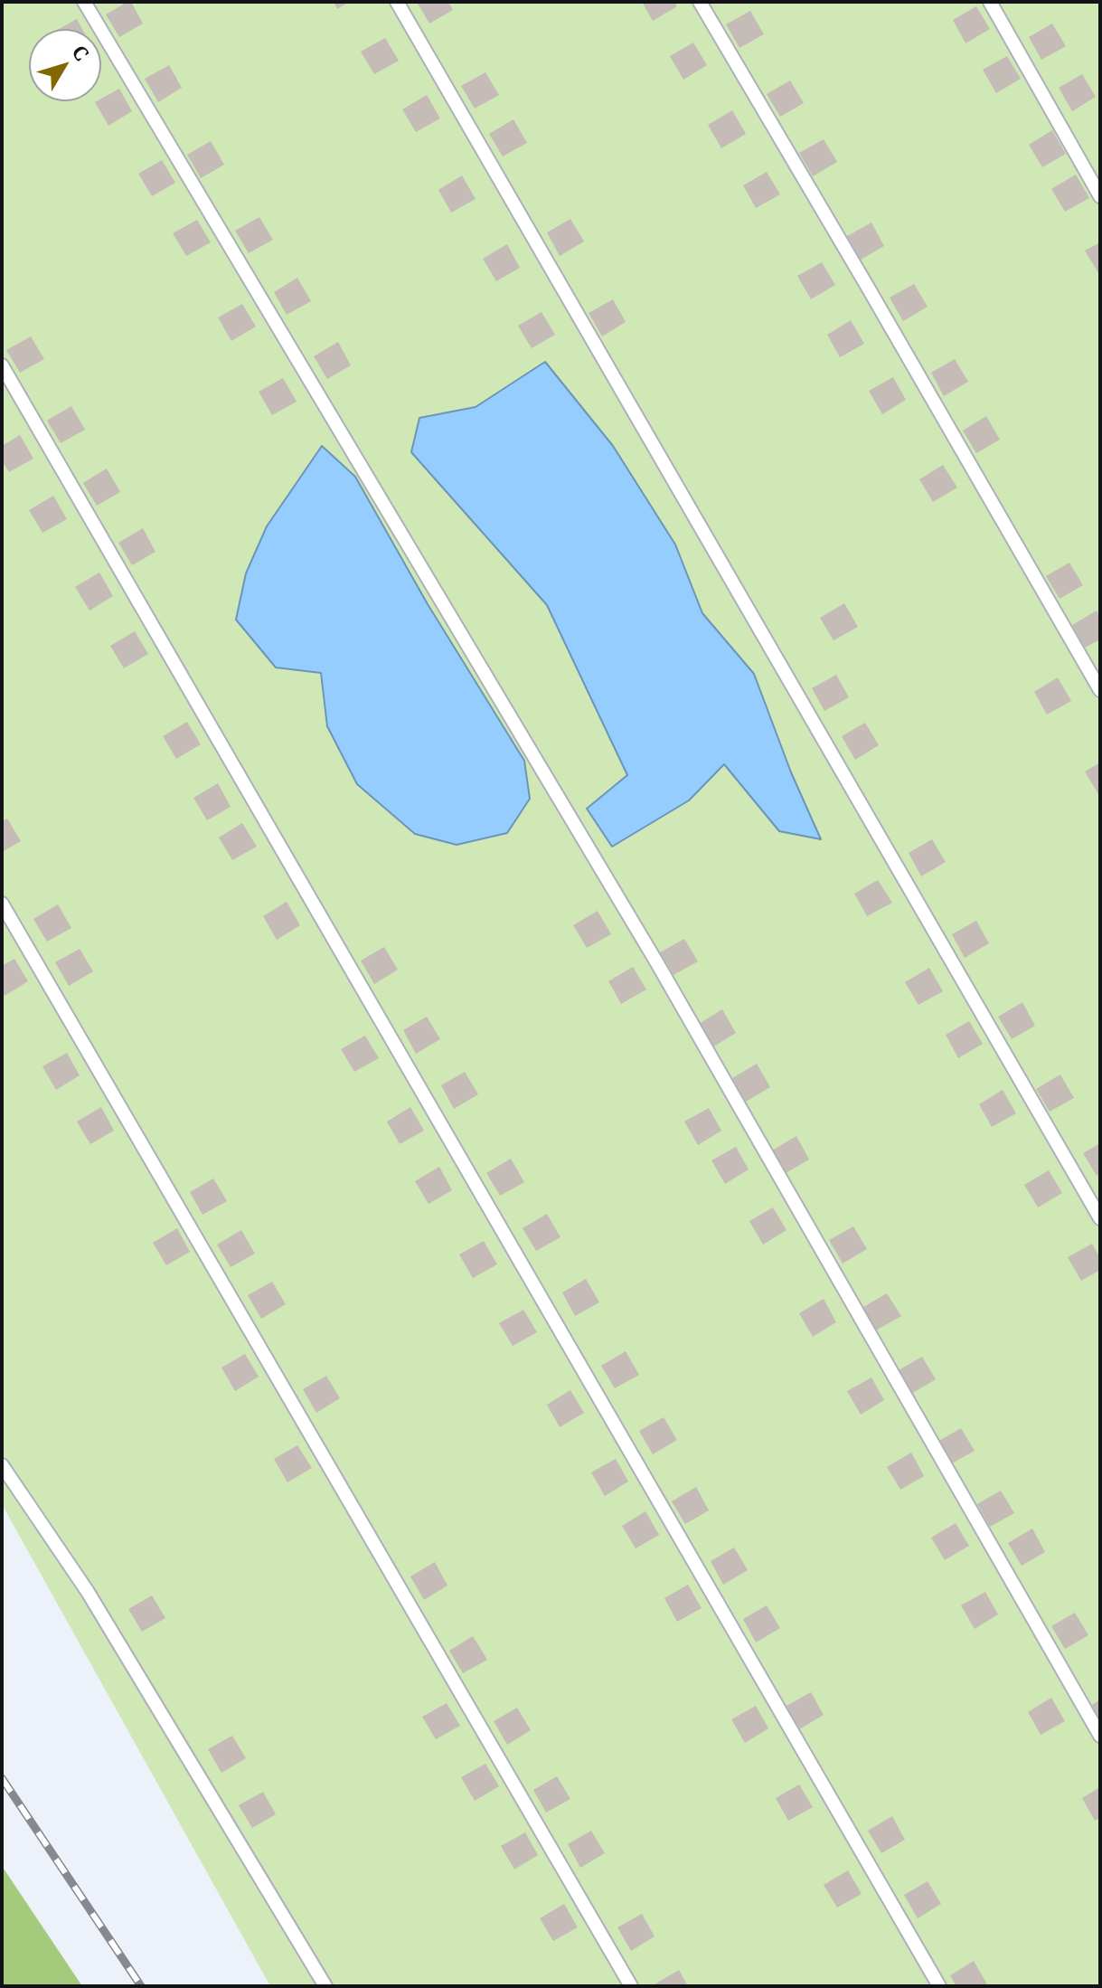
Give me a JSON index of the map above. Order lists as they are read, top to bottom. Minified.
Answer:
{"north":"top right"}
